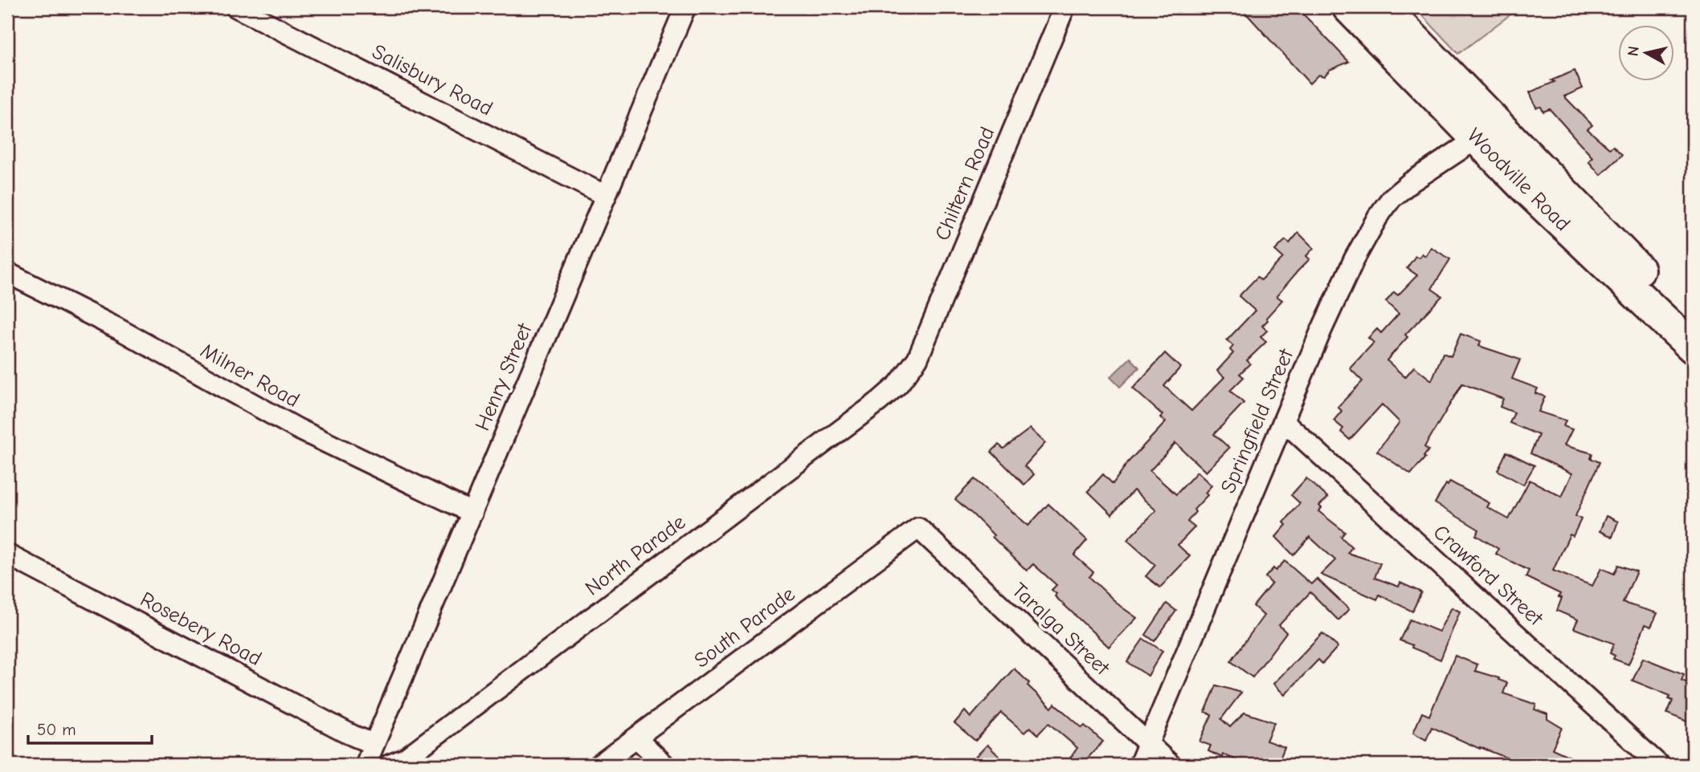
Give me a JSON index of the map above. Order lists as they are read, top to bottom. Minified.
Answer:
{"streets":{"main road":["Woodville Road"],"street":["Salisbury Road","Chiltern Road","Milner Road","Henry Street","Springfield Street","North Parade","Crawford Street","South Parade","Rosebery Road","Taralga Street"]},"crossings":[["Salisbury Road","Henry Street"],["Woodville Road","Springfield Street"],["Chiltern Road","North Parade"],["Milner Road","Henry Street"],["Henry Street","North Parade"],["Henry Street","Rosebery Road"],["Springfield Street","Crawford Street"],["Springfield Street","Taralga Street"],["North Parade","Rosebery Road"],["South Parade","Taralga Street"]],"scale_bar":"50 m","north":"left"}
